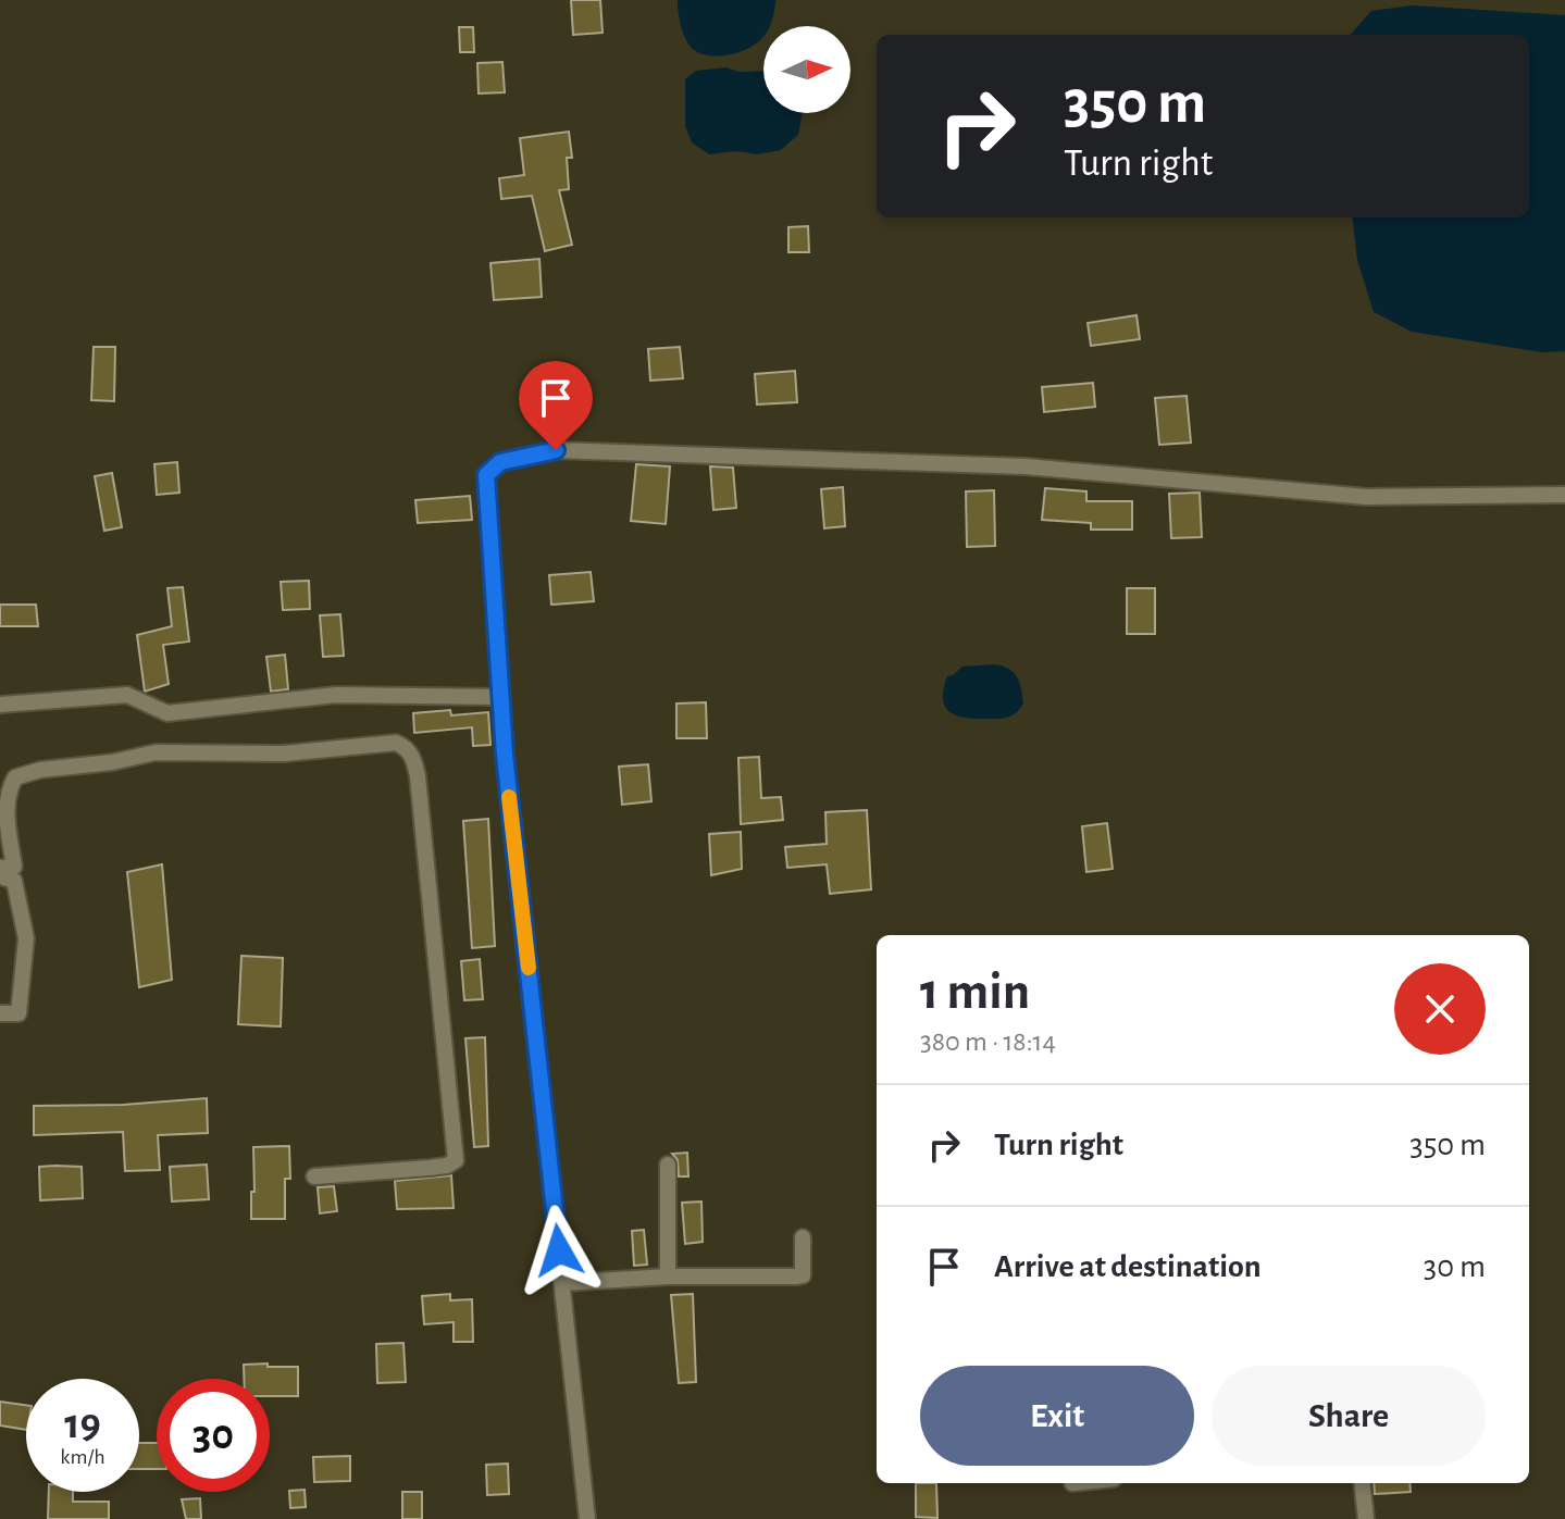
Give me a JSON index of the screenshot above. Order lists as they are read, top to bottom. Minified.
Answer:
{"north":"right","page":{"turn":["350 m","Turn right"],"heading":["1 min","380 m · 18:14"],"list":[{"name":"Turn right","value":"350 m"},{"name":"Arrive at destination","value":"30 m"}],"buttons":["Exit","Share"],"speed":"19 km/h","limit":"30"}}
